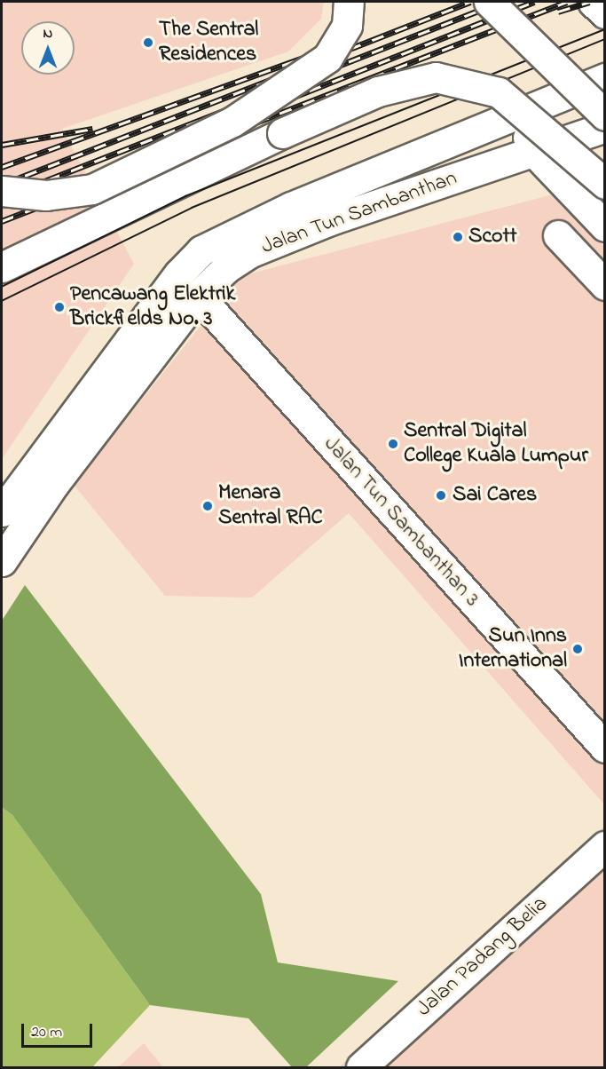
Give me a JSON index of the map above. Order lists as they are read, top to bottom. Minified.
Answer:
{"streets":{"main road":["Jalan Tun Sambanthan","Jalan Tun Sambanthan 3","Jalan Padang Belia"]},"crossings":[["Jalan Tun Sambanthan","Jalan Tun Sambanthan 3"]],"places":["The Sentral Residences","Scott","Pencawang Elektrik Brickfields No. 3","Sentral Digital College Kuala Lumpur","Sai Cares","Menara Sentral RAC","Sun Inns International"],"scale_bar":"20 m","north":"top"}
